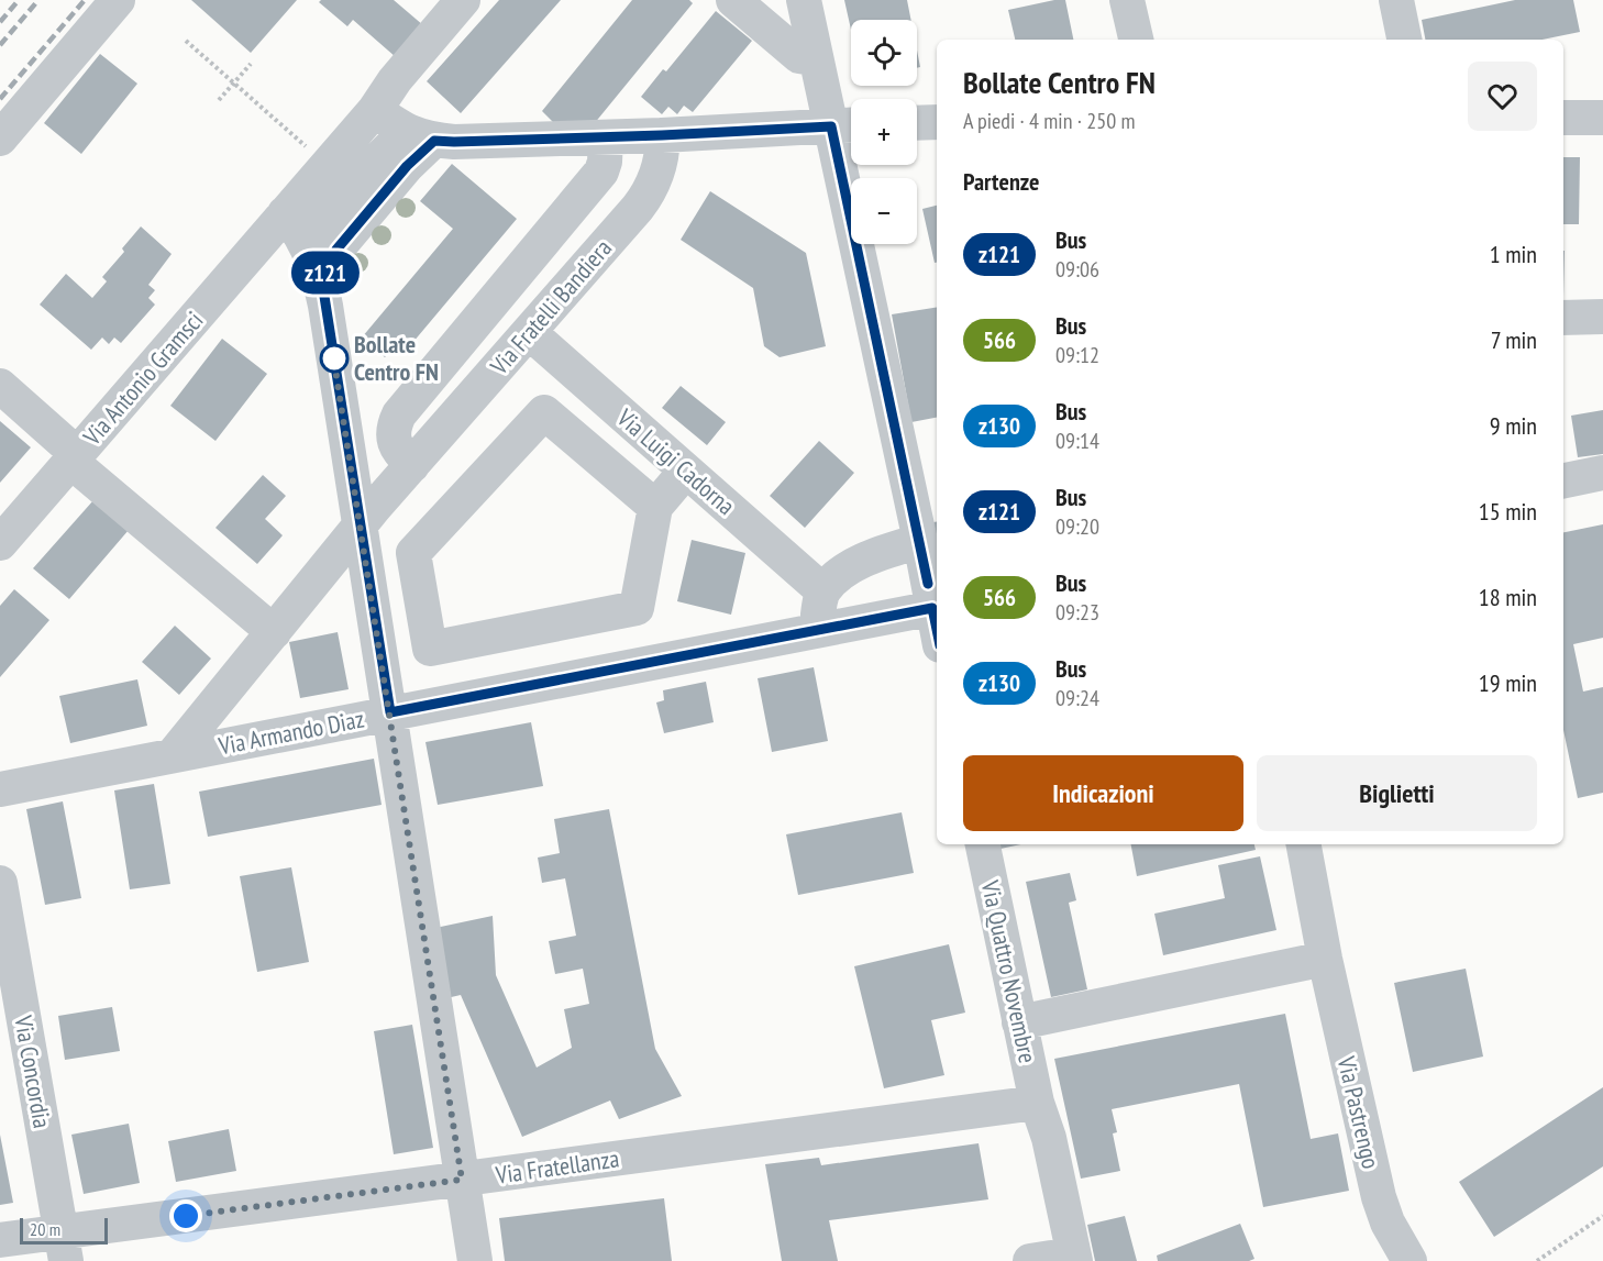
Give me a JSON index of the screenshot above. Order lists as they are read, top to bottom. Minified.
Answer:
{"streets":{"street":["Via Fratelli Bandiera","Via Antonio Gramsci","Via Luigi Cadorna","Via Armando Diaz","Via Quattro Novembre","Via Concordia","Via Pastrengo","Via Fratellanza"]},"crossings":[["Via Fratelli Bandiera","Via Luigi Cadorna"],["Via Fratelli Bandiera","Via Armando Diaz"],["Via Quattro Novembre","Via Fratellanza"],["Via Concordia","Via Fratellanza"]],"places":["Bollate Centro FN"],"lines":["bus line z121"],"scale_bar":"20 m","page":{"on_map":"z121","map_buttons":["+","−"],"heading":[["Bollate Centro FN","A piedi · 4 min · 250 m"],"Partenze"],"list":[{"mark":"z121","name":"Bus","note":"09:06","value":"1 min"},{"mark":"566","name":"Bus","note":"09:12","value":"7 min"},{"mark":"z130","name":"Bus","note":"09:14","value":"9 min"},{"mark":"z121","name":"Bus","note":"09:20","value":"15 min"},{"mark":"566","name":"Bus","note":"09:23","value":"18 min"},{"mark":"z130","name":"Bus","note":"09:24","value":"19 min"}],"buttons":["Indicazioni","Biglietti"],"scale":"20 m"}}
